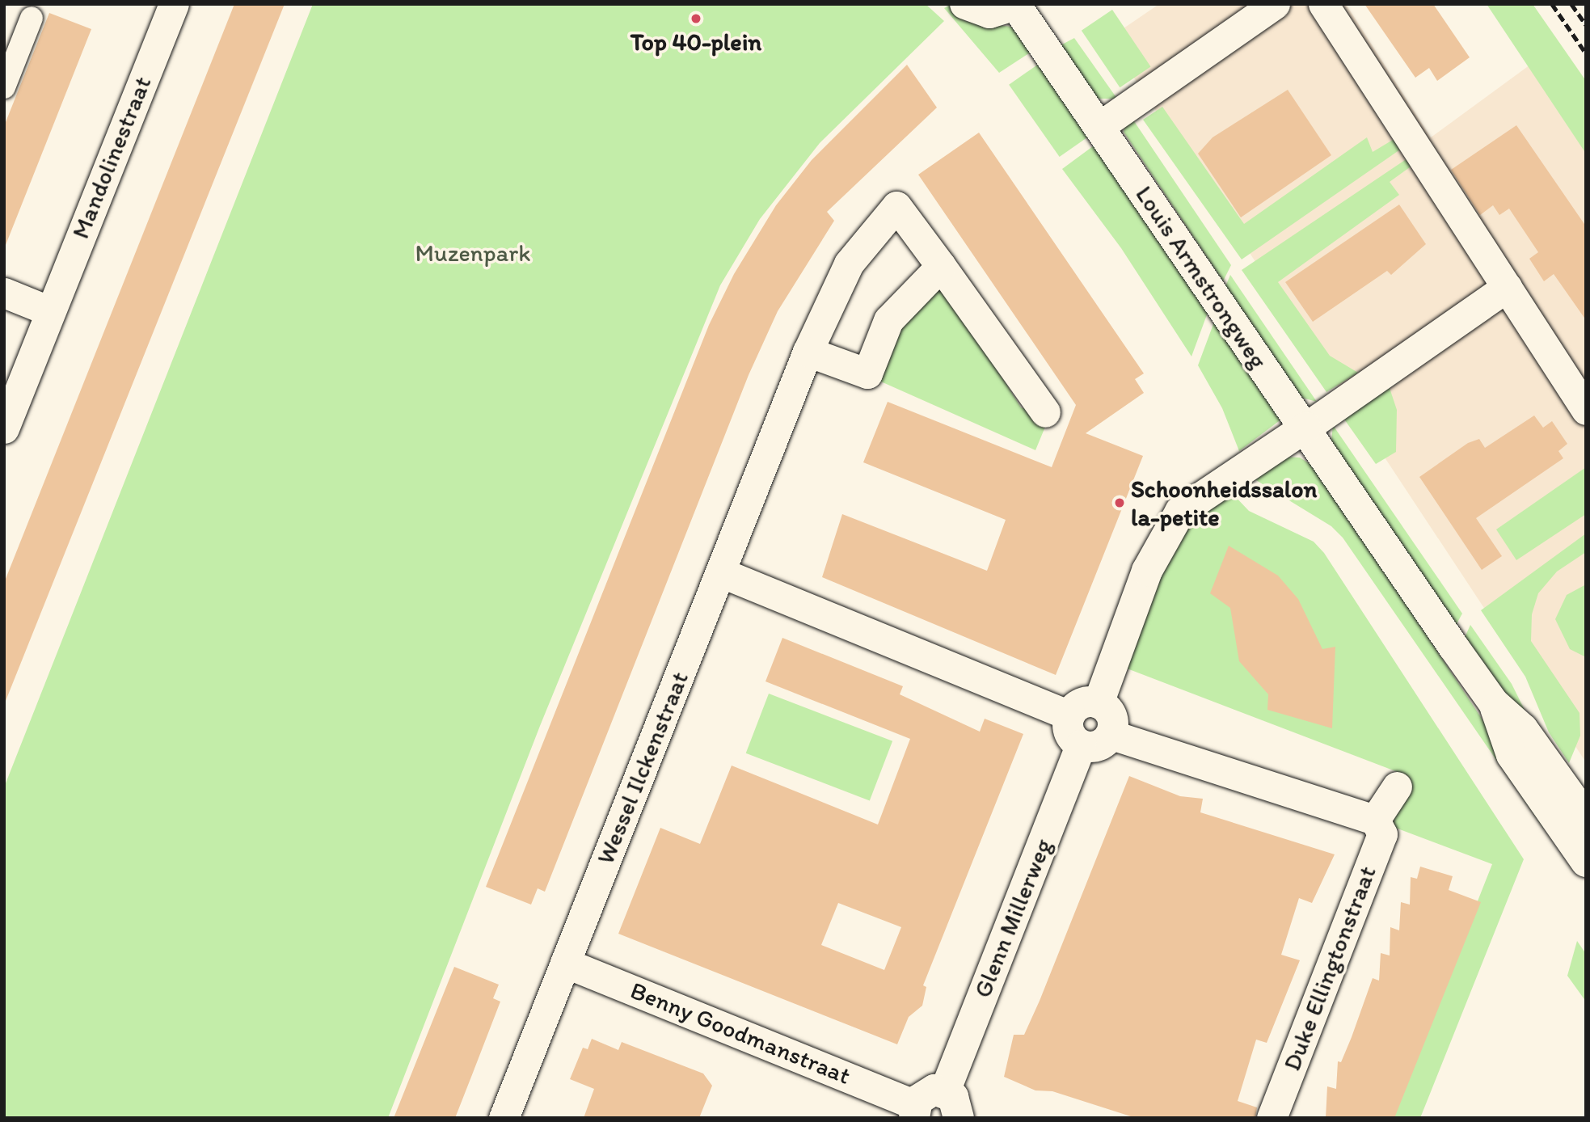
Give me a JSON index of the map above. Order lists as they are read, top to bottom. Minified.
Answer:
{"streets":{"street":["Mandolinestraat","Louis Armstrongweg","Wessel Ilckenstraat","Glenn Millerweg","Duke Ellingtonstraat","Benny Goodmanstraat"]},"crossings":[["Wessel Ilckenstraat","Benny Goodmanstraat"]],"parks":["Muzenpark"],"places":["Top 40-plein","Schoonheidssalon la-petite"]}
